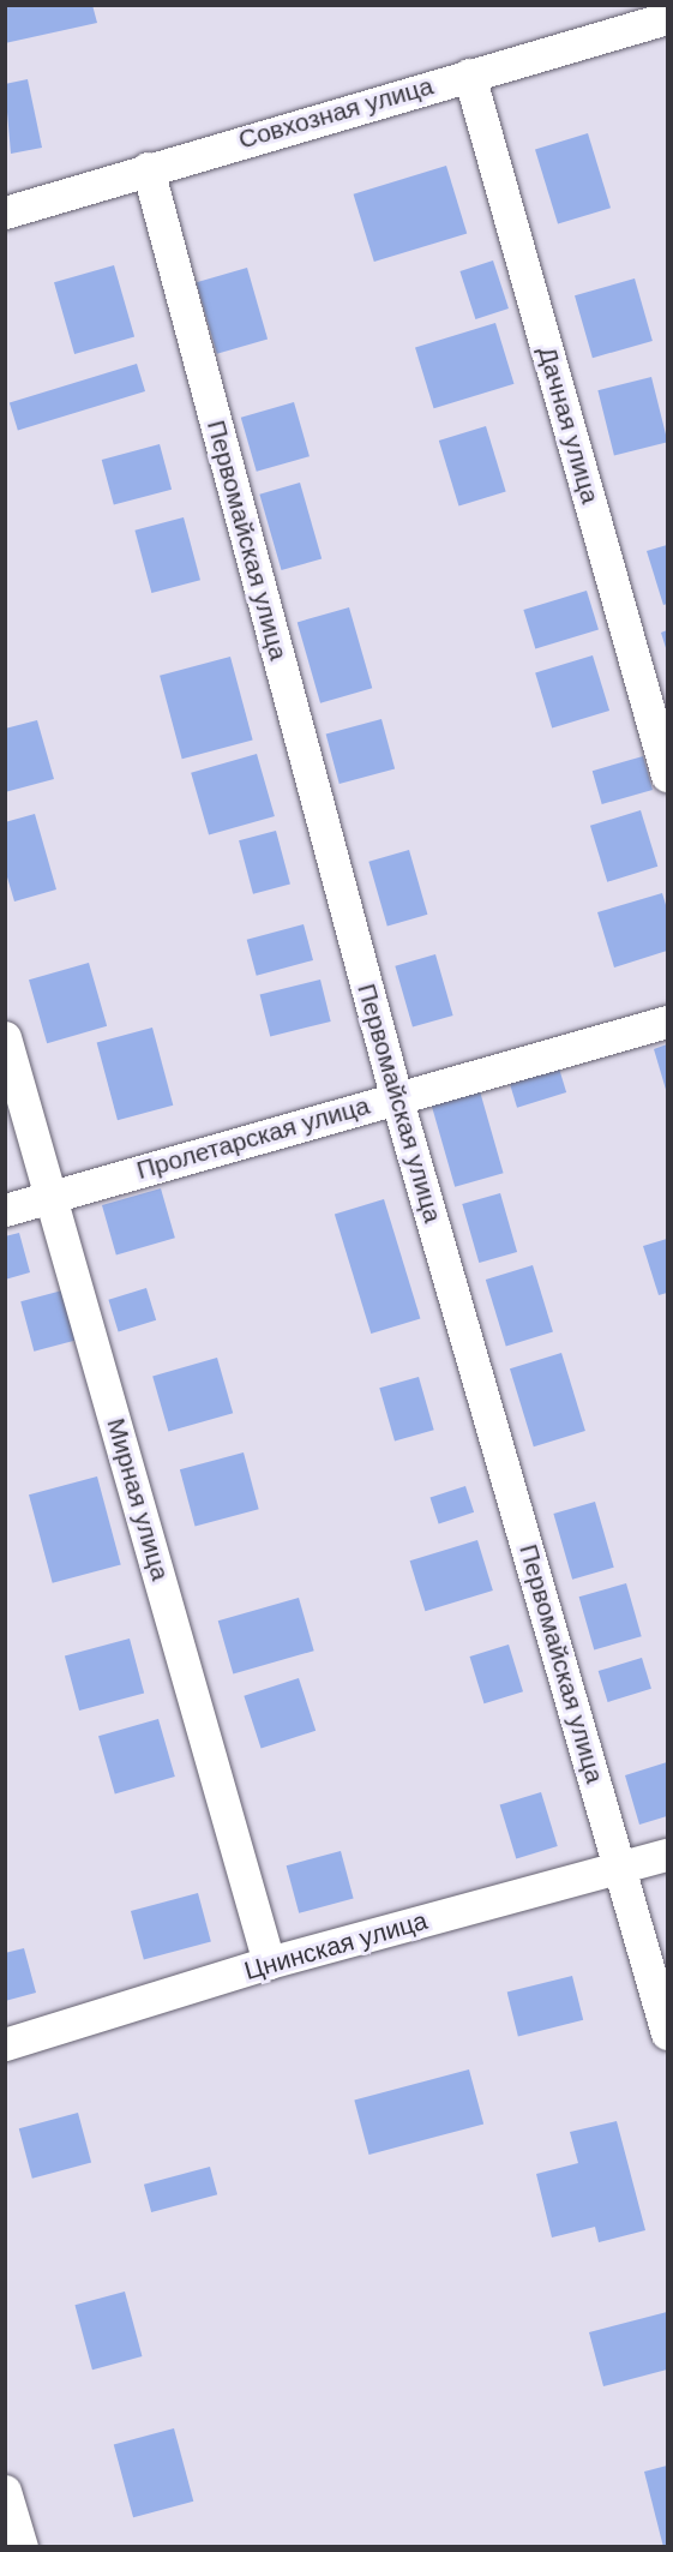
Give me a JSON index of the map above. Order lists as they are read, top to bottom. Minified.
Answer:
{"streets":{"street":["Совхозная улица","Дачная улица","Первомайская улица","Пролетарская улица","Мирная улица","Цнинская улица"]},"crossings":[["Совхозная улица","Дачная улица"],["Совхозная улица","Первомайская улица"],["Первомайская улица","Пролетарская улица"],["Первомайская улица","Цнинская улица"],["Пролетарская улица","Мирная улица"],["Мирная улица","Цнинская улица"]]}
